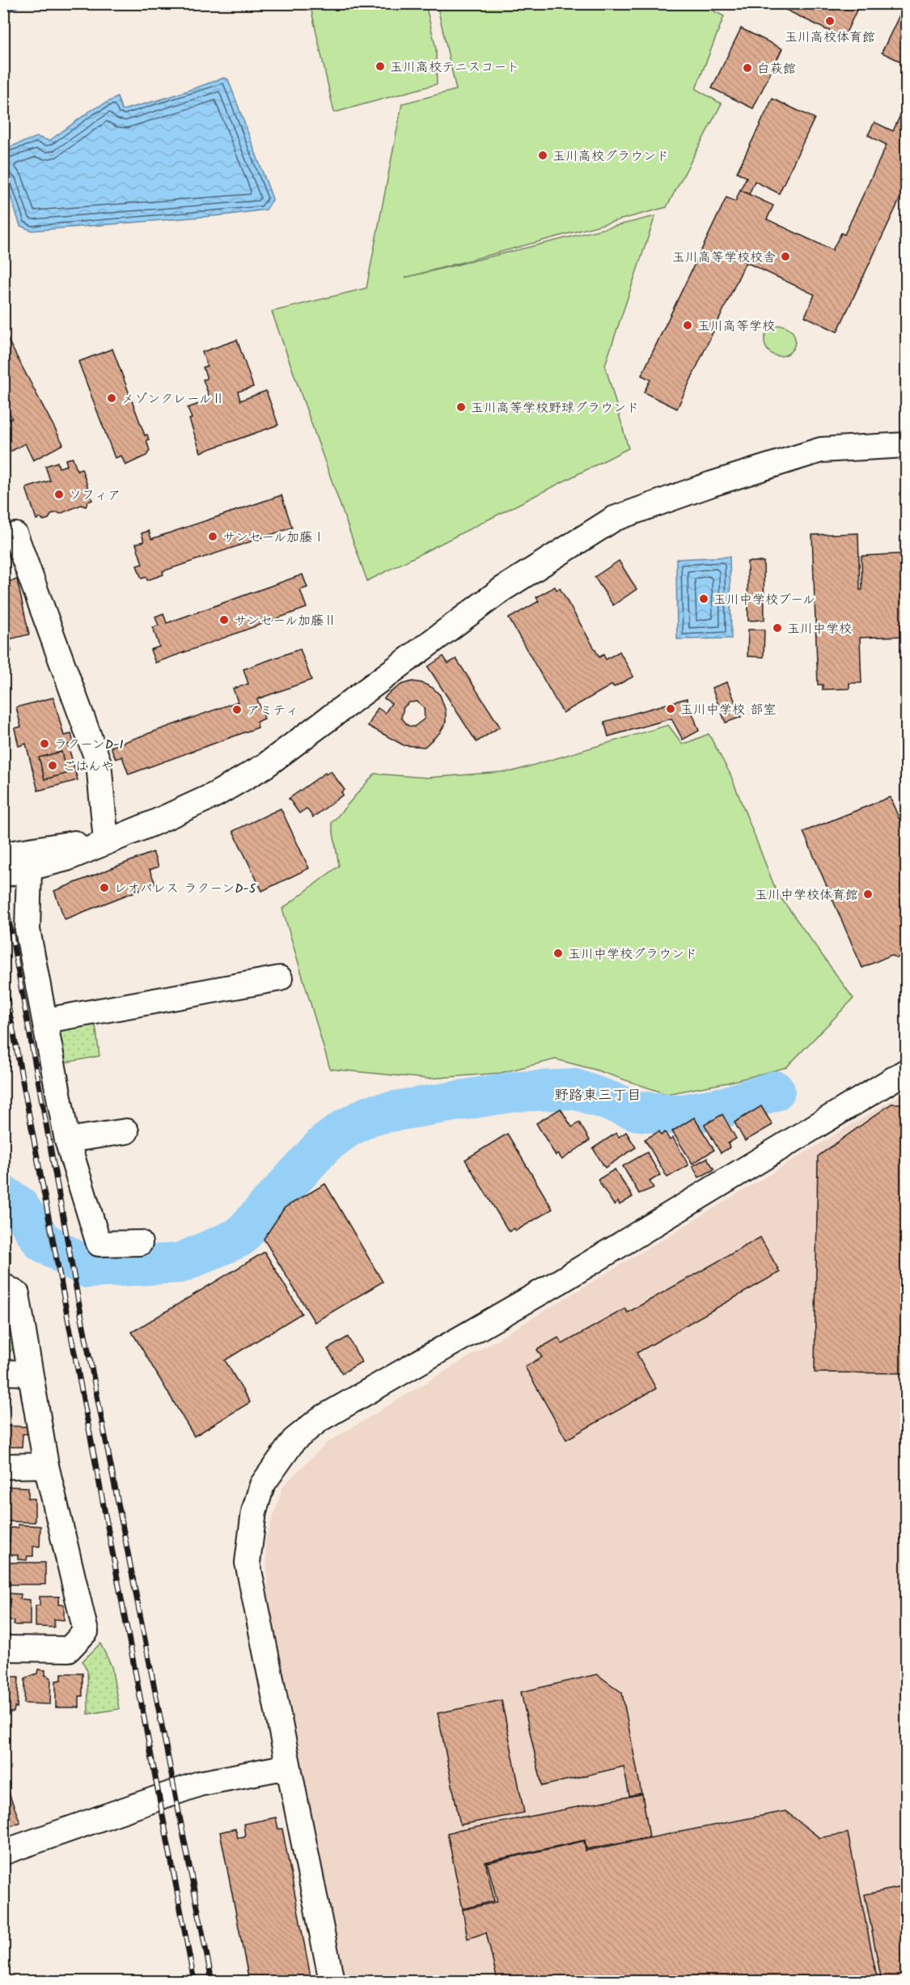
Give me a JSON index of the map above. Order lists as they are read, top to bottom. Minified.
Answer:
{"districts":["野路東三丁目"],"places":["玉川高校体育館","玉川高校テニスコート","白萩館","玉川高校グラウンド","玉川高等学校校舎","玉川高等学校","メゾンクレールⅡ","玉川高等学校野球グラウンド","ソフィア","サンセール加藤Ⅰ","玉川中学校プール","サンセール加藤Ⅱ","玉川中学校","玉川中学校 部室","アミティ","ラクーンD-1","ごはんや","レオパレス ラクーンD-5","玉川中学校体育館","玉川中学校グラウンド"]}
